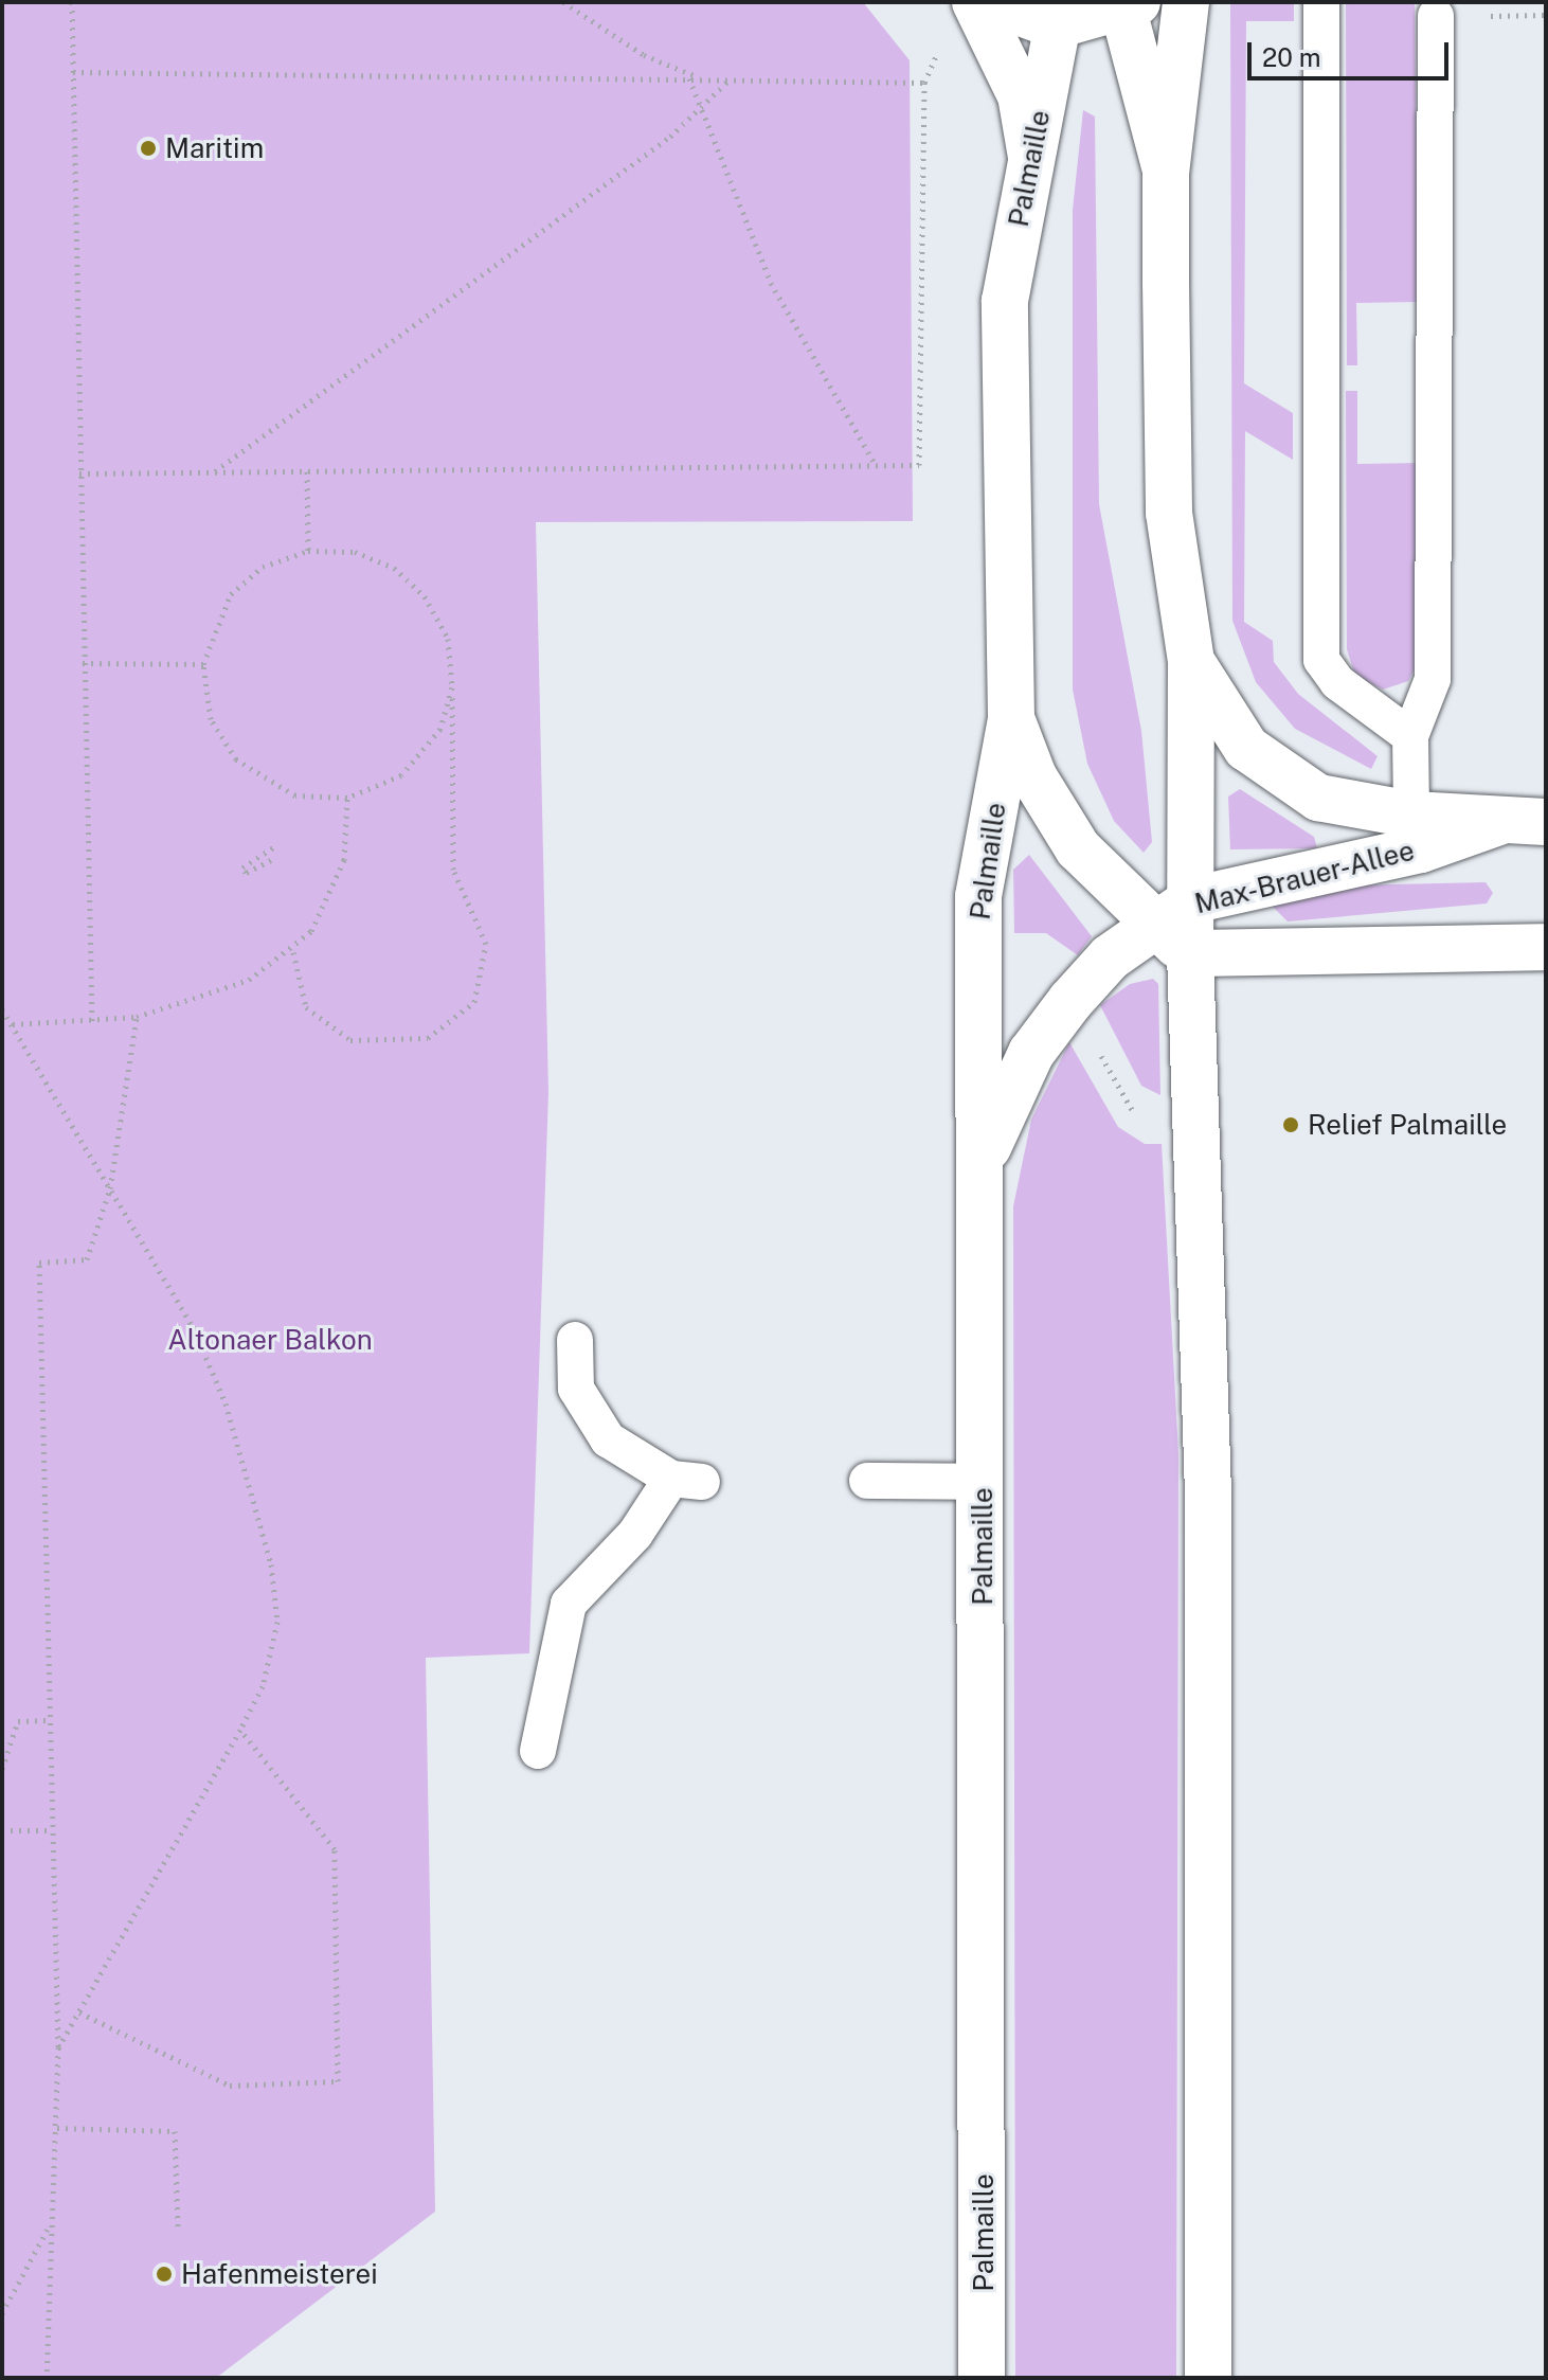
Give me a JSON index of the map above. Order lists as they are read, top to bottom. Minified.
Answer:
{"streets":{"main road":["Palmaille","Max-Brauer-Allee"]},"crossings":[["Palmaille","Max-Brauer-Allee"]],"parks":["Altonaer Balkon"],"places":["Maritim","Relief Palmaille","Hafenmeisterei"],"scale_bar":"20 m"}
